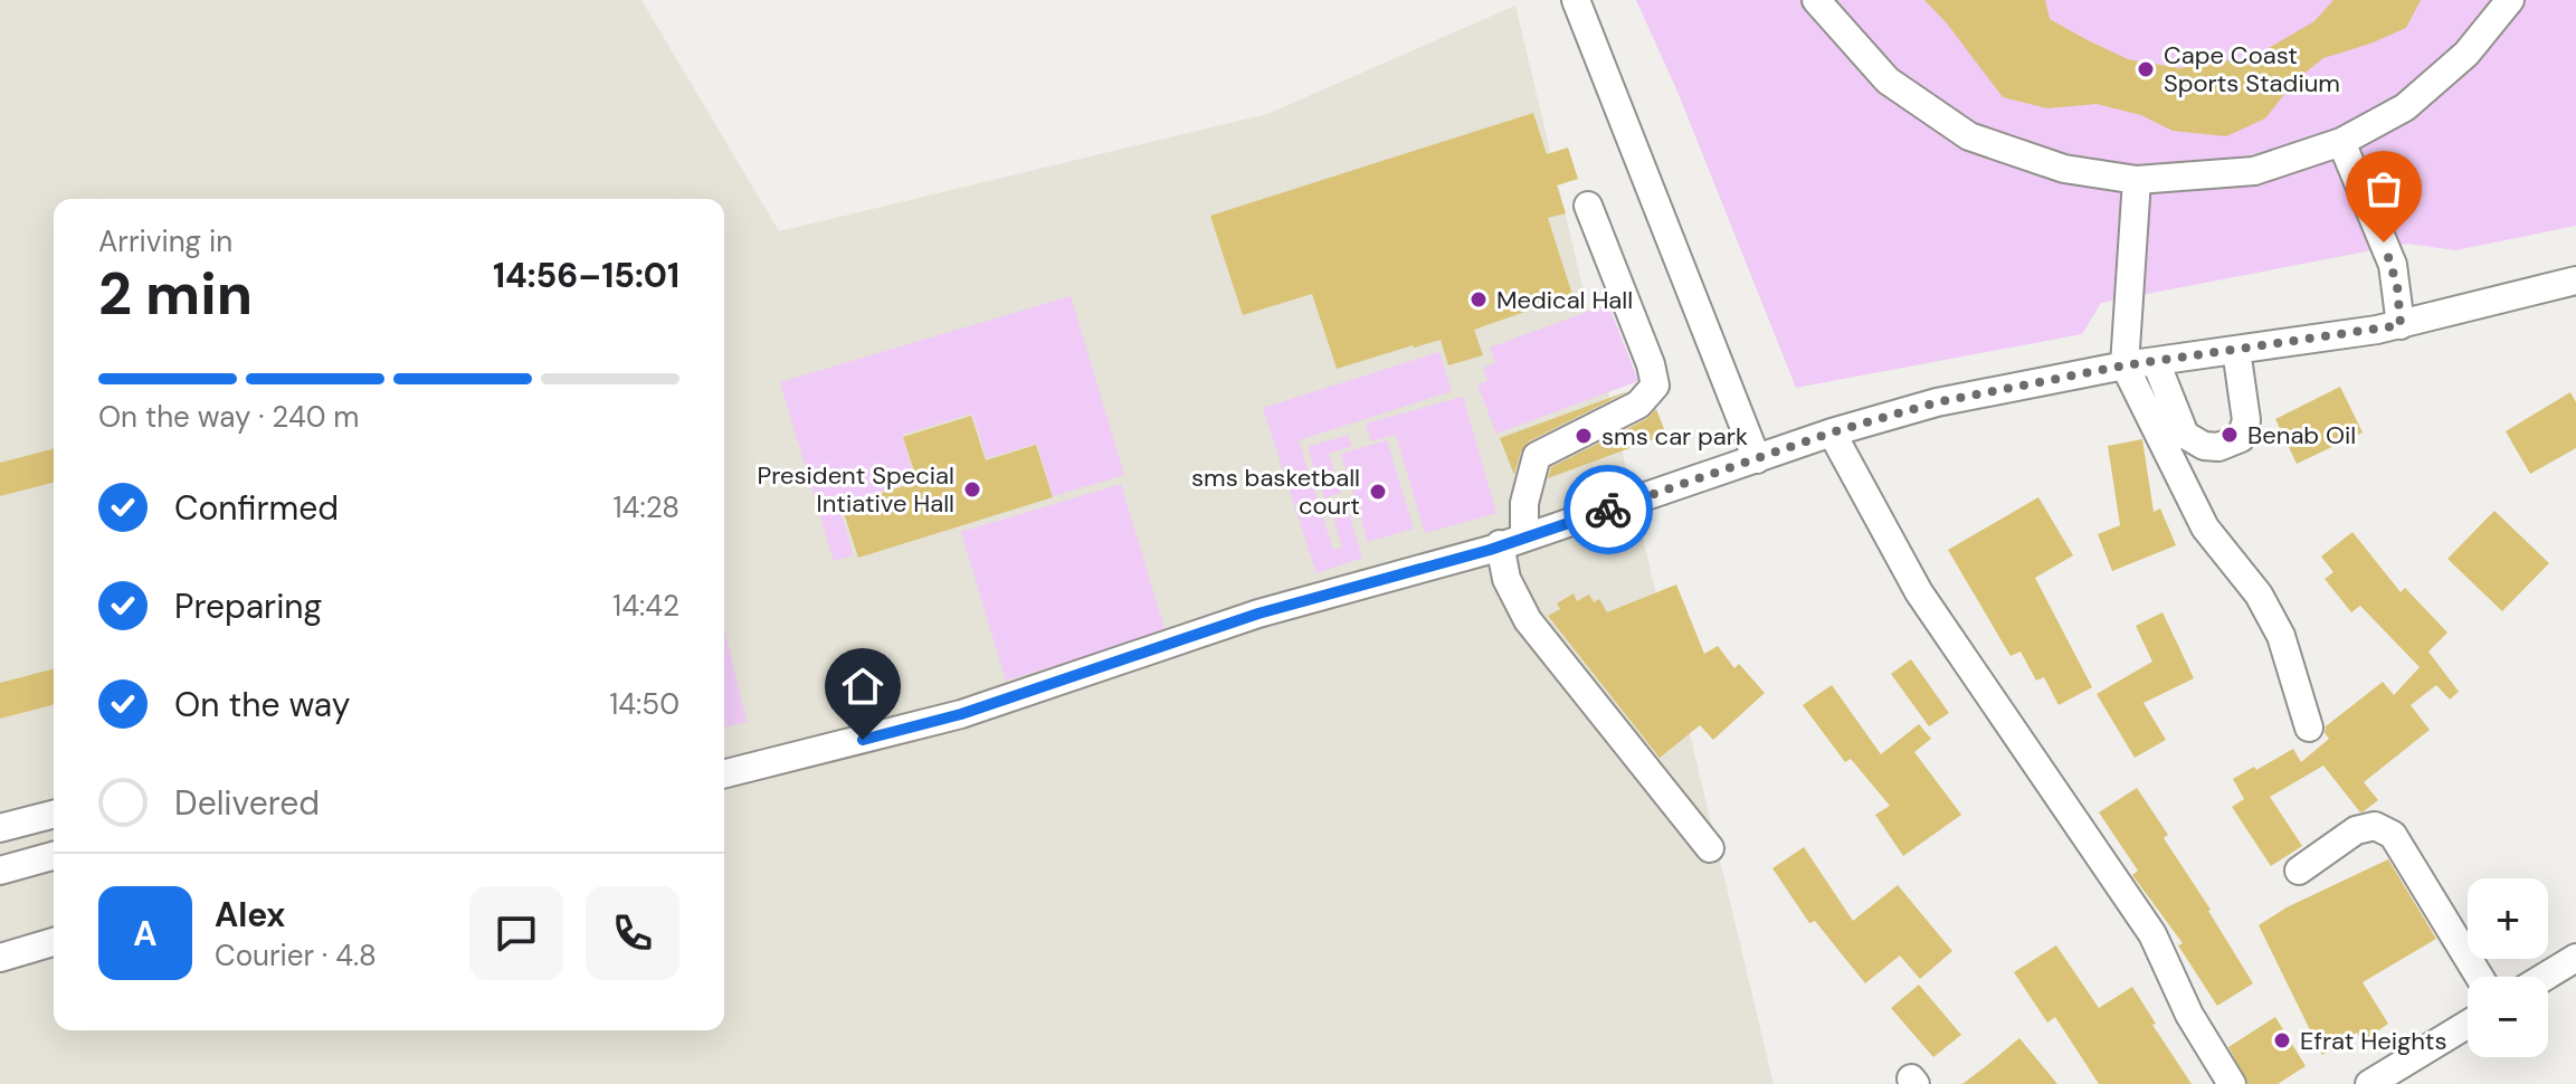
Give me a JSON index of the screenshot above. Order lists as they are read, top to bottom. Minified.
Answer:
{"places":["Cape Coast Sports Stadium","Medical Hall","Benab Oil","sms car park","President Special Intiative Hall","sms basketball court","Efrat Heights"],"page":{"heading":["2 min","Arriving in","14:56–15:01"],"panel":["Alex","Courier · 4.8"],"bar":"On the way · 240 m","list":[["Confirmed","14:28"],["Preparing","14:42"],["On the way","14:50"],"Delivered"],"map_buttons":["+","−"],"round":"A"}}
